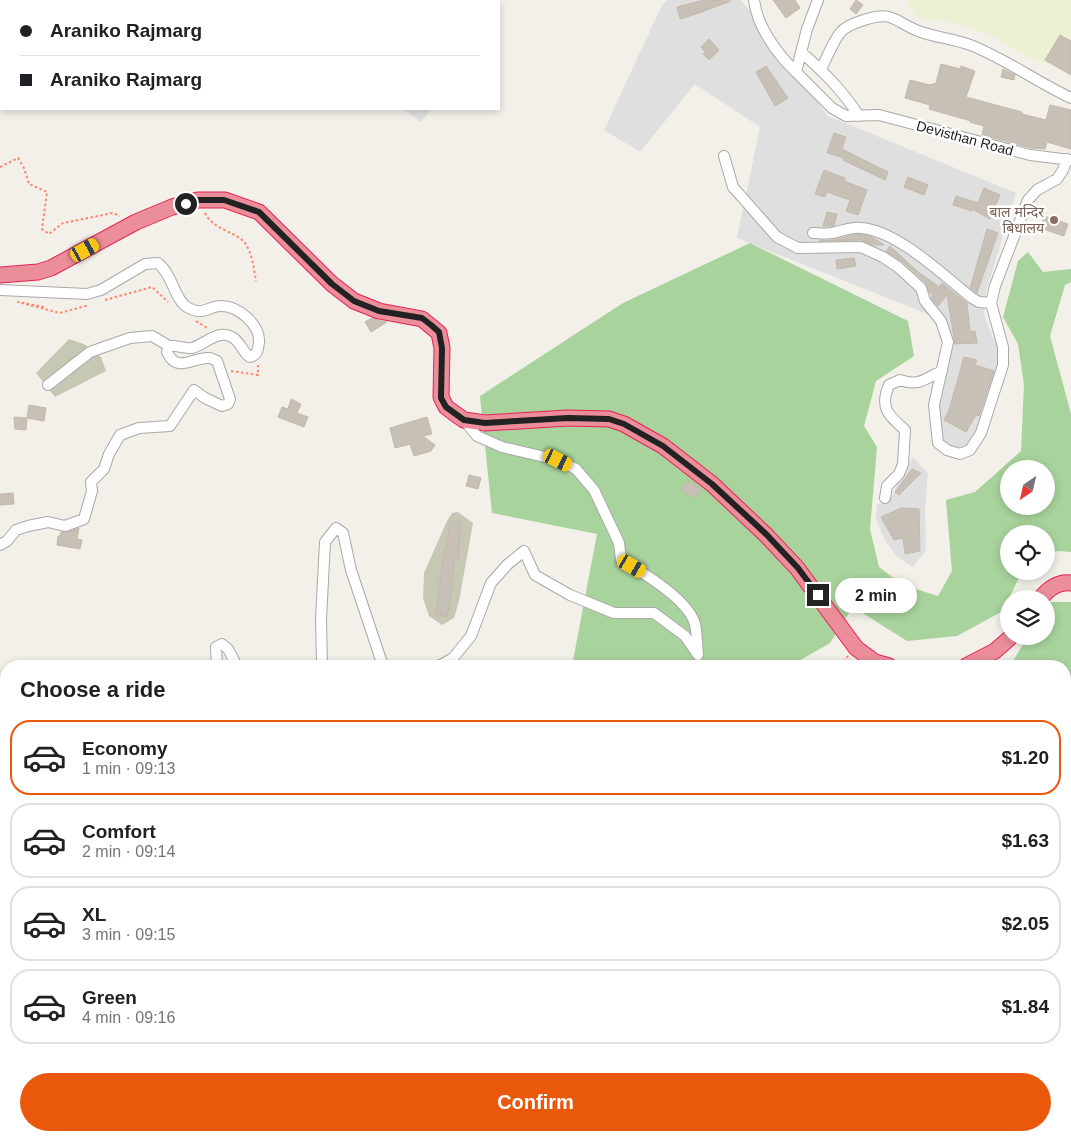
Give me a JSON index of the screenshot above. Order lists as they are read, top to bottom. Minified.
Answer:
{"streets":{"street":["Devisthan Road"]},"places":["बाल मन्दिर बिधालय"],"north":"bottom left","page":{"banner":["Araniko Rajmarg","Araniko Rajmarg"],"bubble":"2 min","heading":"Choose a ride","list":[{"name":"Economy","note":"1 min · 09:13","value":"$1.20"},{"name":"Comfort","note":"2 min · 09:14","value":"$1.63"},{"name":"XL","note":"3 min · 09:15","value":"$2.05"},{"name":"Green","note":"4 min · 09:16","value":"$1.84"}],"buttons":"Confirm"}}
